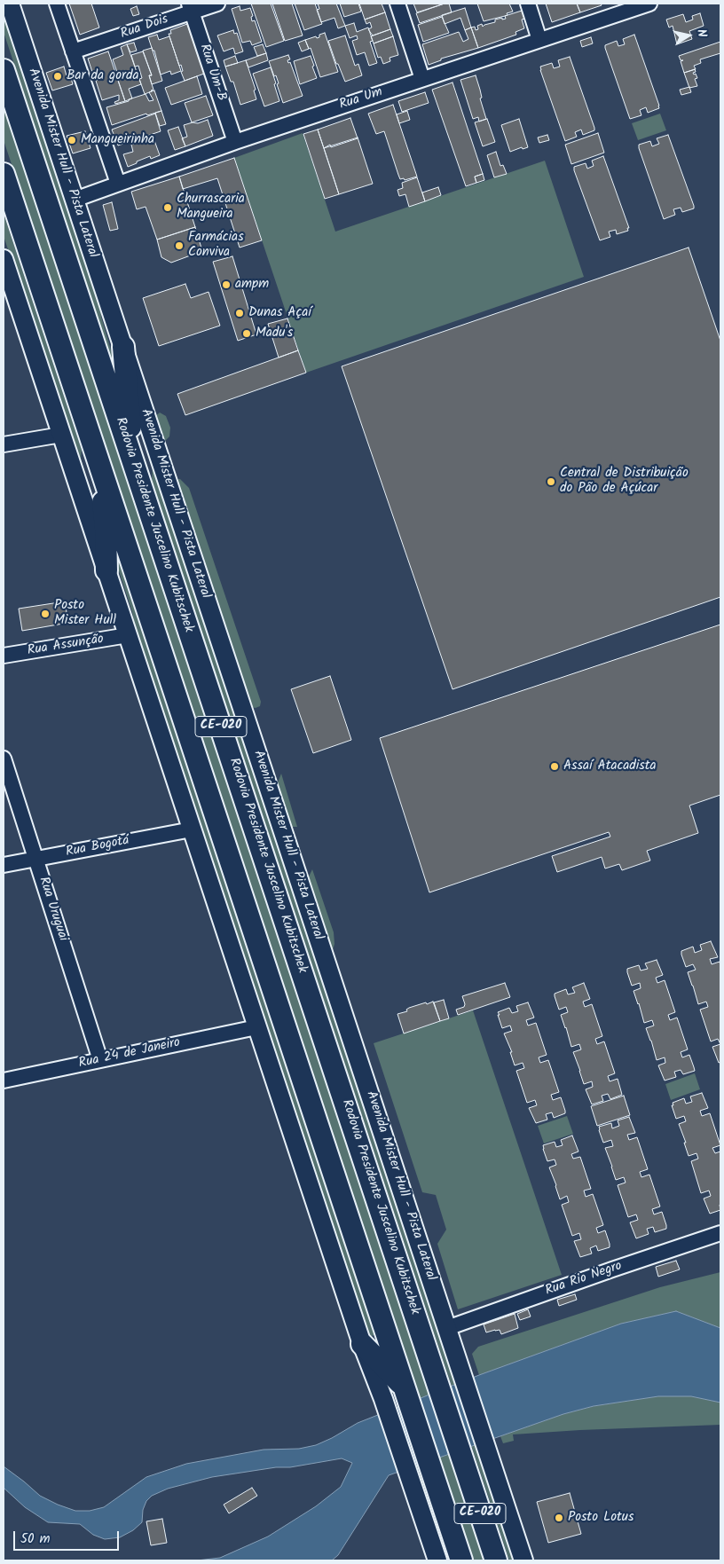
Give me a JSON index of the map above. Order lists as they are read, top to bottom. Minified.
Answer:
{"streets":{"highway":["Rodovia Presidente Juscelino Kubitschek","CE-020"],"main road":["Avenida Mister Hull - Pista Lateral"],"street":["Rua Dois","Rua Um-B","Rua Um","Rua Assunção","Rua Bogotá","Rua Uruguai","Rua 24 de Janeiro","Rua Rio Negro"]},"crossings":[["Rua Dois","Rua Um-B"],["Rua Um-B","Rua Um"],["Rua Um","Avenida Mister Hull - Pista Lateral"],["Avenida Mister Hull - Pista Lateral","Rua Rio Negro"],["Rua Bogotá","Rua Uruguai"],["Rua Uruguai","Rua 24 de Janeiro"]],"places":["Bar da gorda","Mangueirinha","Churrascaria Mangueira","Farmácias Conviva","ampm","Dunas Açaí","Madu's","Central de Distribuição do Pão de Açúcar","Posto Mister Hull","Assaí Atacadista","Posto Lotus"],"scale_bar":"50 m","north":"right"}
